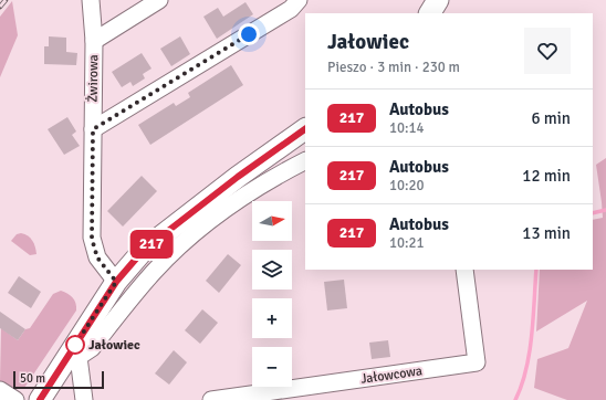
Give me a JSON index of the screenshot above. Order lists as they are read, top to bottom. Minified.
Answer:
{"streets":{"street":["Żwirowa","Jałowcowa"]},"places":["Jałowiec"],"lines":["bus line 217"],"scale_bar":"50 m","north":"right","page":{"on_map":"217","heading":["Jałowiec","Pieszo · 3 min · 230 m"],"list":[{"mark":"217","name":"Autobus","note":"10:14","value":"6 min"},{"mark":"217","name":"Autobus","note":"10:20","value":"12 min"},{"mark":"217","name":"Autobus","note":"10:21","value":"13 min"}],"map_buttons":["+","−"],"scale":"50 m"}}
